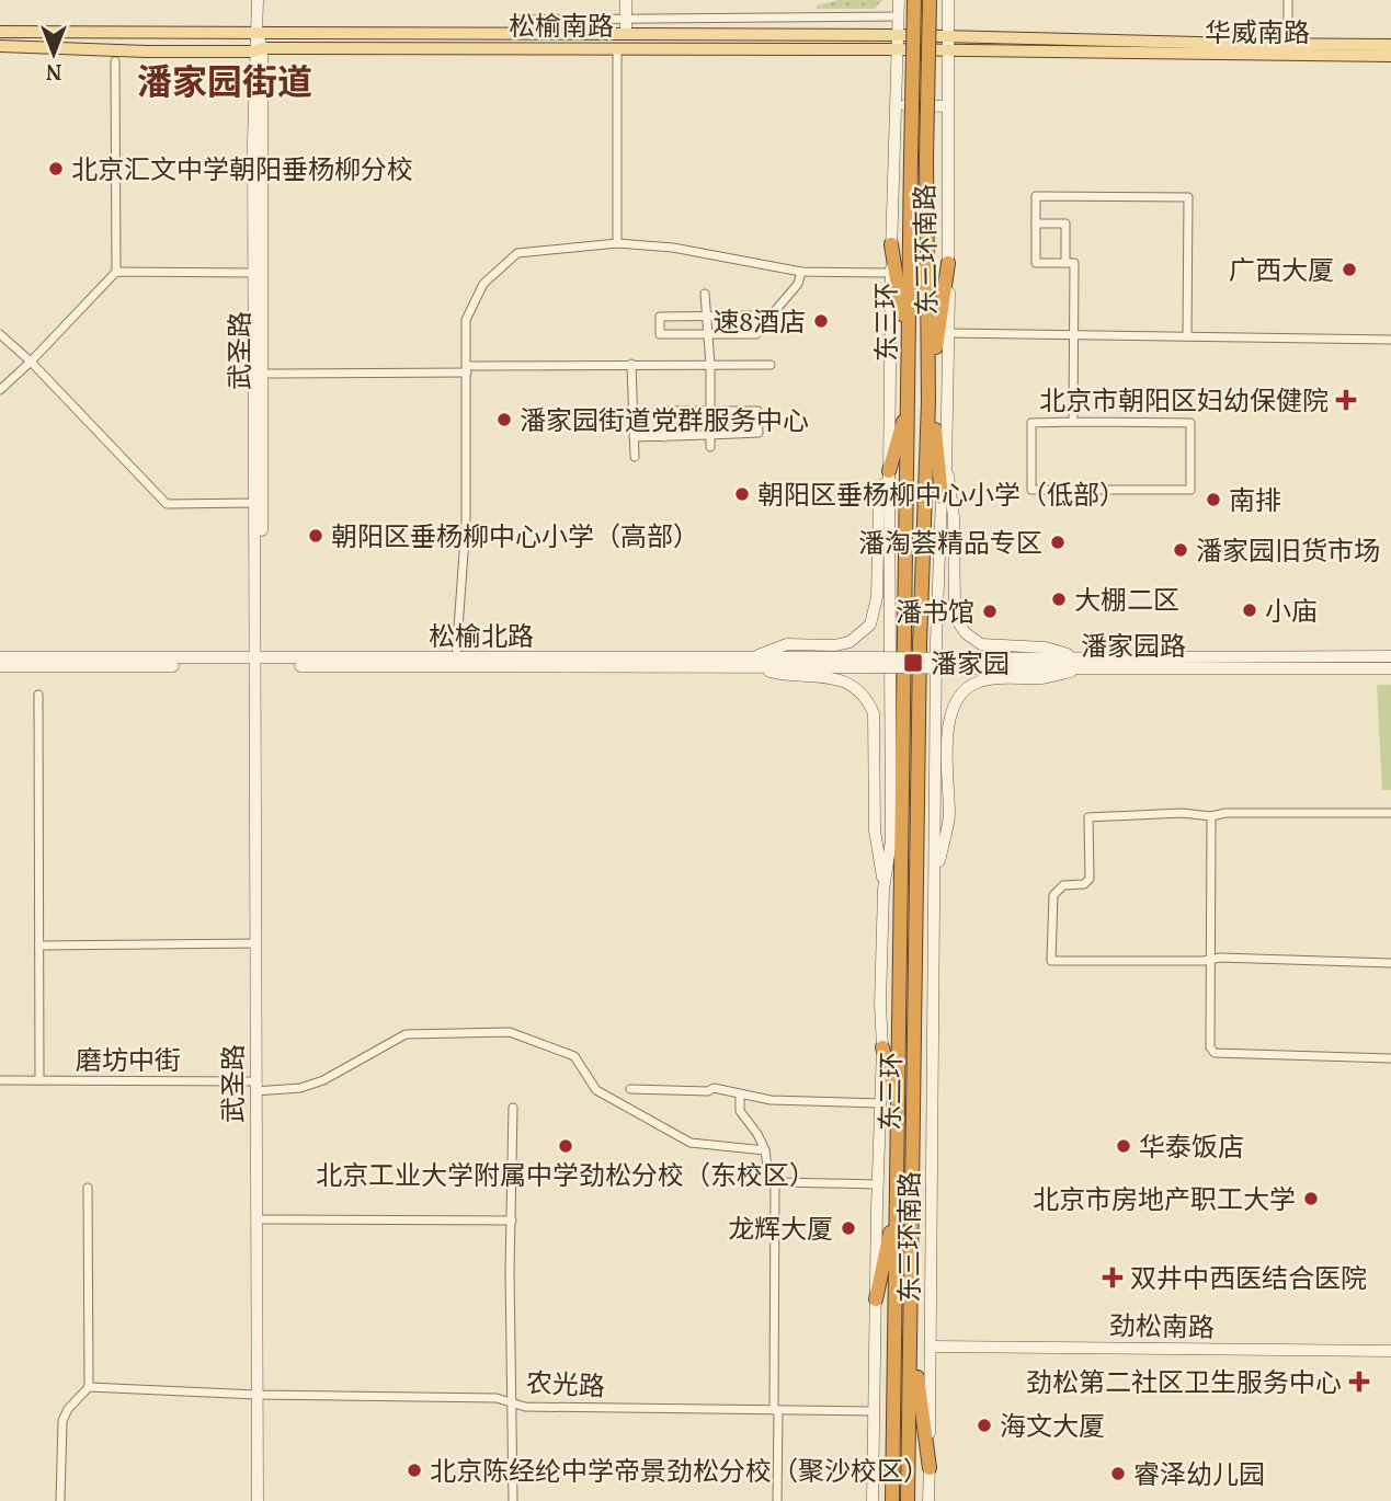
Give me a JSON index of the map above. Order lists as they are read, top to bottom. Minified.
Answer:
{"streets":{"highway":["东三环"],"main road":["松榆南路","华威南路"],"street":["东三环南路","武圣路","松榆北路","潘家园路","磨坊中街","劲松南路","农光路"]},"crossings":[["松榆南路","华威南路"],["松榆南路","东三环南路"],["松榆南路","武圣路"],["华威南路","东三环南路"],["东三环南路","劲松南路"],["东三环南路","农光路"],["武圣路","松榆北路"],["武圣路","磨坊中街"],["武圣路","农光路"],["松榆北路","潘家园路"]],"districts":["潘家园街道"],"places":{"other":["北京汇文中学朝阳垂杨柳分校","广西大厦","速8酒店","潘家园街道党群服务中心","朝阳区垂杨柳中心小学（低部）","南排","朝阳区垂杨柳中心小学（高部）","潘淘荟精品专区","潘家园旧货市场","大棚二区","小庙","潘书馆","北京工业大学附属中学劲松分校（东校区）","华泰饭店","北京市房地产职工大学","龙辉大厦","海文大厦","北京陈经纶中学帝景劲松分校（聚沙校区）","睿泽幼儿园"],"health":["北京市朝阳区妇幼保健院","双井中西医结合医院","劲松第二社区卫生服务中心"],"transit":["潘家园"]},"north":"bottom"}
